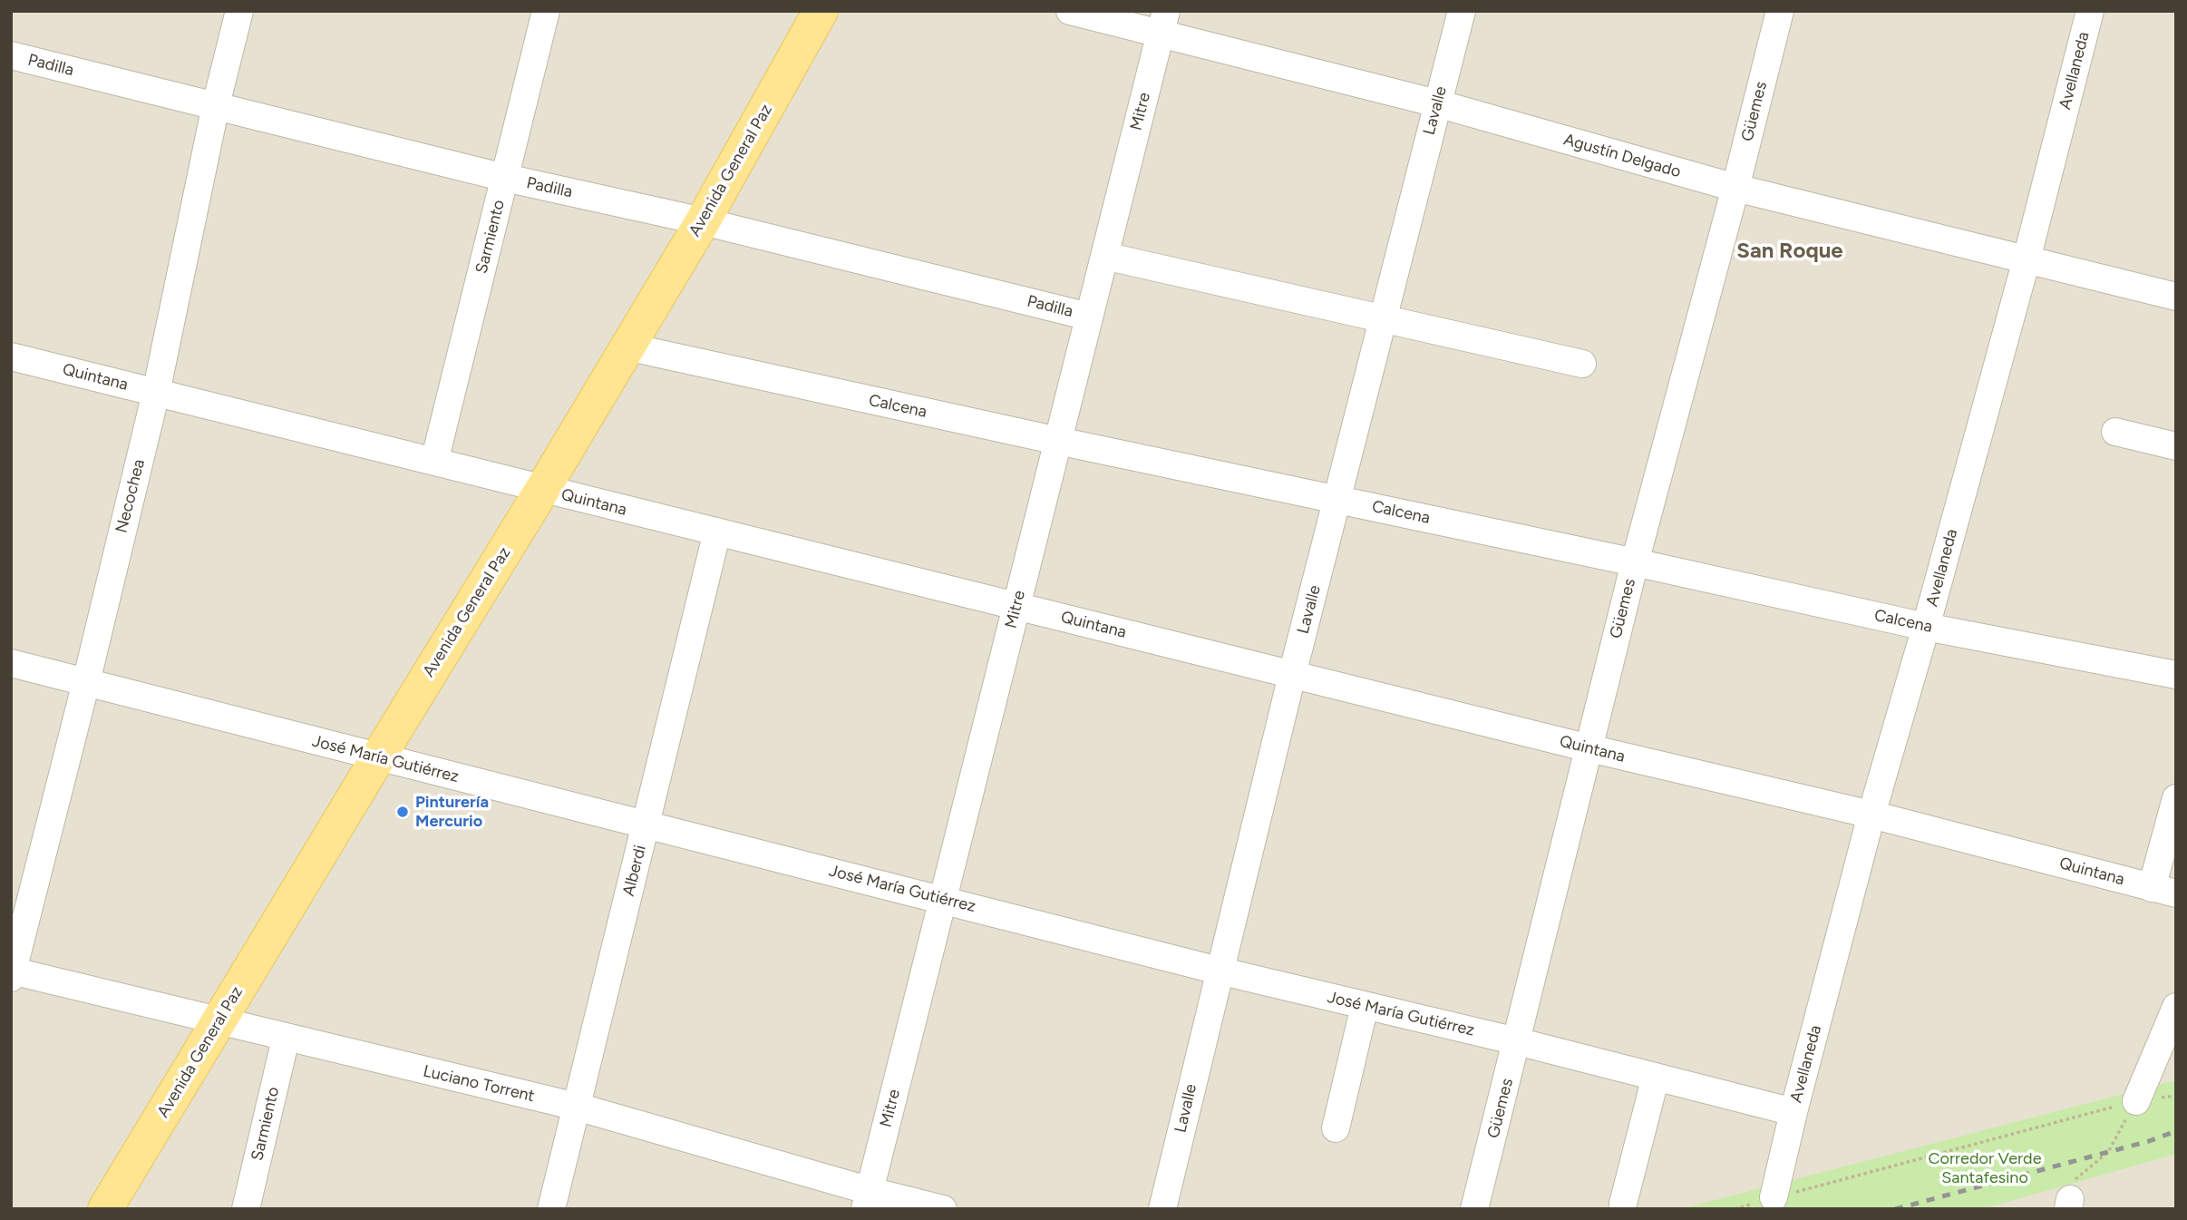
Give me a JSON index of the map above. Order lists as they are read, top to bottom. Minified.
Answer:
{"streets":{"main road":["Avenida General Paz"],"street":["Padilla","Avellaneda","Lavalle","Mitre","Güemes","Agustín Delgado","Sarmiento","Quintana","Calcena","Necochea","José María Gutiérrez","Alberdi","Luciano Torrent"]},"crossings":[["Padilla","Mitre"],["Padilla","Avenida General Paz"],["Padilla","Sarmiento"],["Padilla","Necochea"],["Avellaneda","Agustín Delgado"],["Avellaneda","Quintana"],["Avellaneda","Calcena"],["Avellaneda","José María Gutiérrez"],["Lavalle","Agustín Delgado"],["Lavalle","Quintana"],["Lavalle","Calcena"],["Lavalle","José María Gutiérrez"],["Mitre","Agustín Delgado"],["Mitre","Quintana"],["Mitre","Calcena"],["Mitre","José María Gutiérrez"],["Mitre","Luciano Torrent"],["Güemes","Agustín Delgado"],["Güemes","Quintana"],["Güemes","Calcena"],["Güemes","José María Gutiérrez"],["Avenida General Paz","Quintana"],["Avenida General Paz","Calcena"],["Avenida General Paz","José María Gutiérrez"],["Avenida General Paz","Luciano Torrent"],["Sarmiento","Quintana"],["Sarmiento","Luciano Torrent"],["Quintana","Necochea"],["Quintana","Alberdi"],["Necochea","José María Gutiérrez"],["Necochea","Luciano Torrent"],["José María Gutiérrez","Alberdi"],["Alberdi","Luciano Torrent"]],"districts":["San Roque"],"parks":["Corredor Verde Santafesino"],"places":["Pinturería Mercurio"]}
